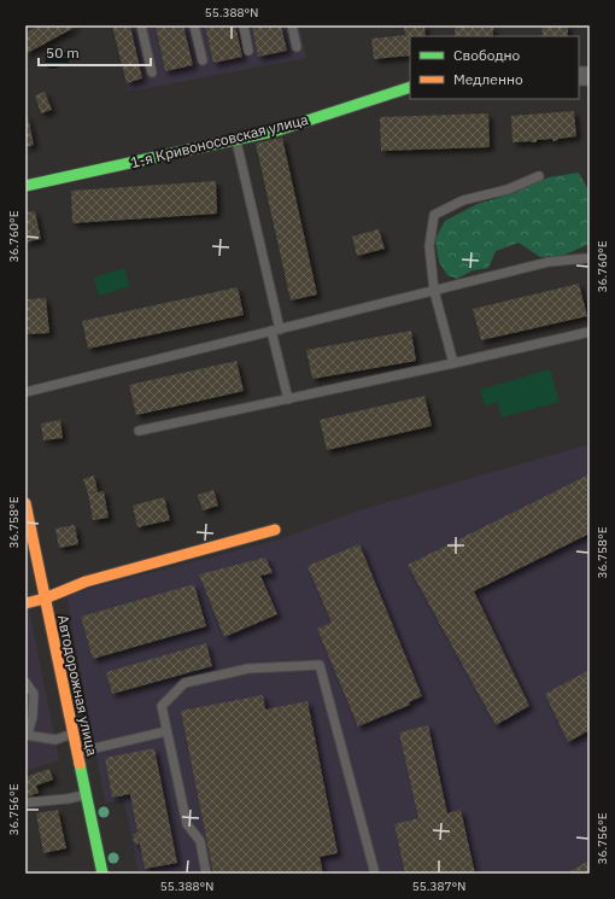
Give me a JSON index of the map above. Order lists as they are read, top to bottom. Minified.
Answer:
{"streets":{"street":["1-я Кривоносовская улица","Автодорожная улица"]},"legend":["Свободно","Медленно"],"scale_bar":"50 m","coordinates":["55.388°N","36.760°E","36.758°E","36.756°E","55.387°N"]}
